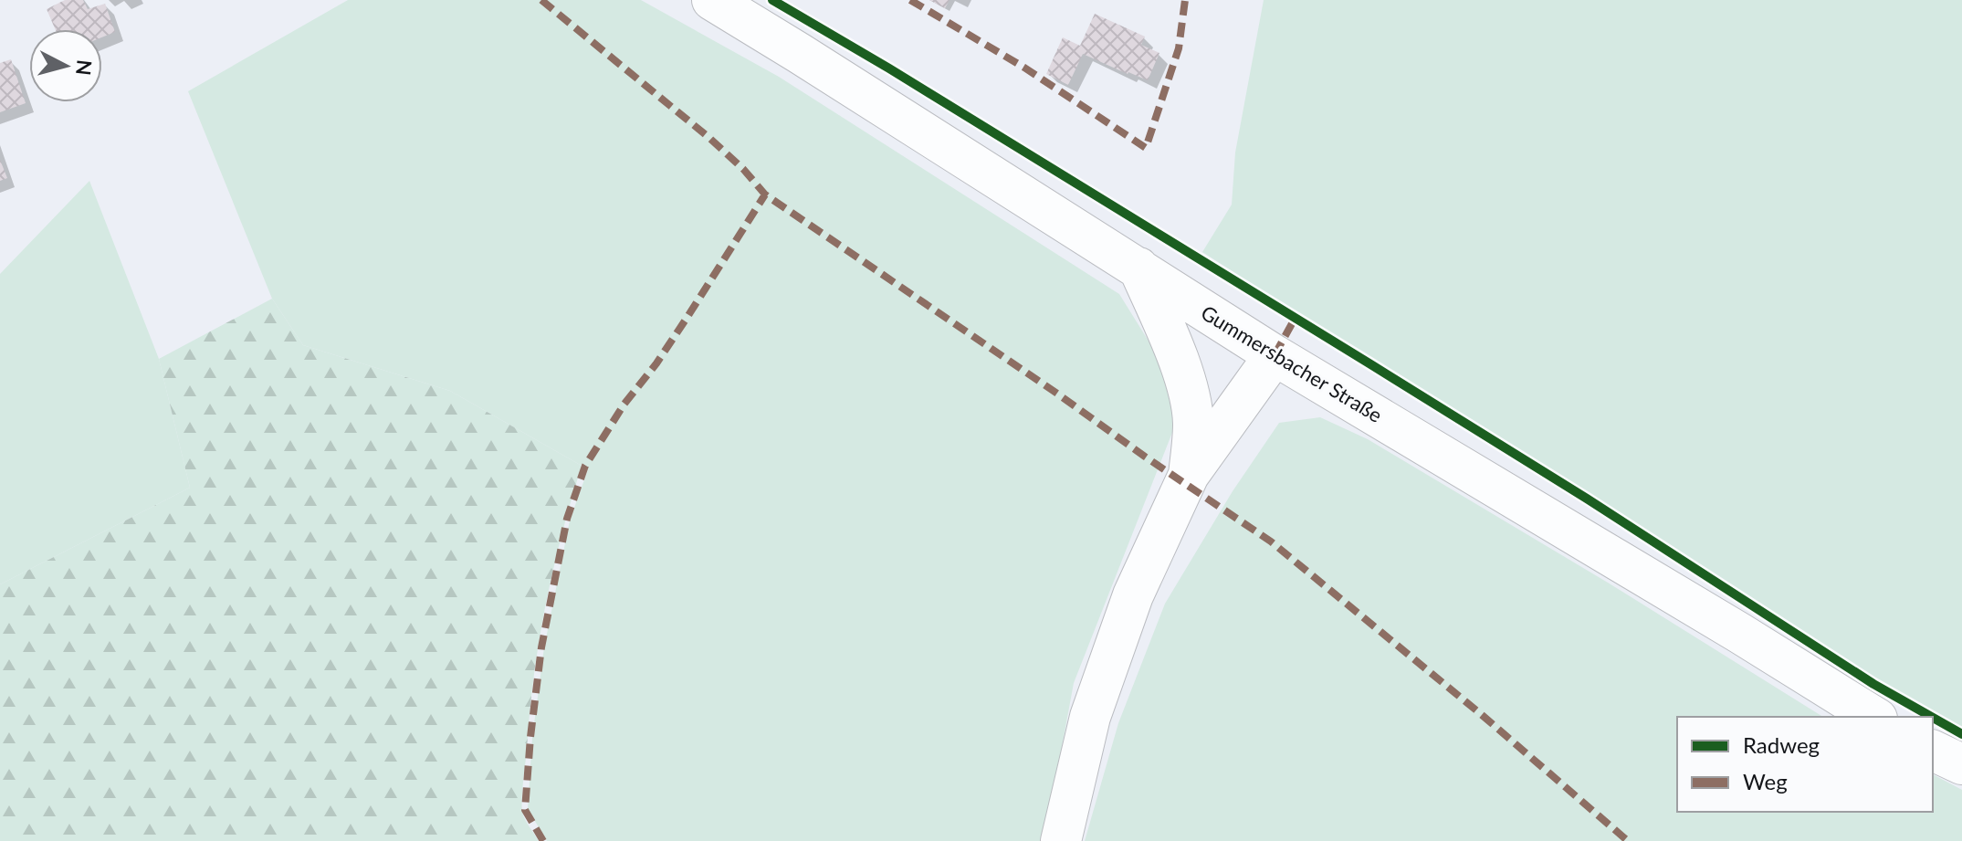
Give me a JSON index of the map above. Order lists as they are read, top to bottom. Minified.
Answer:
{"streets":{"main road":["Gummersbacher Straße"]},"legend":["Radweg","Weg"],"north":"right"}
